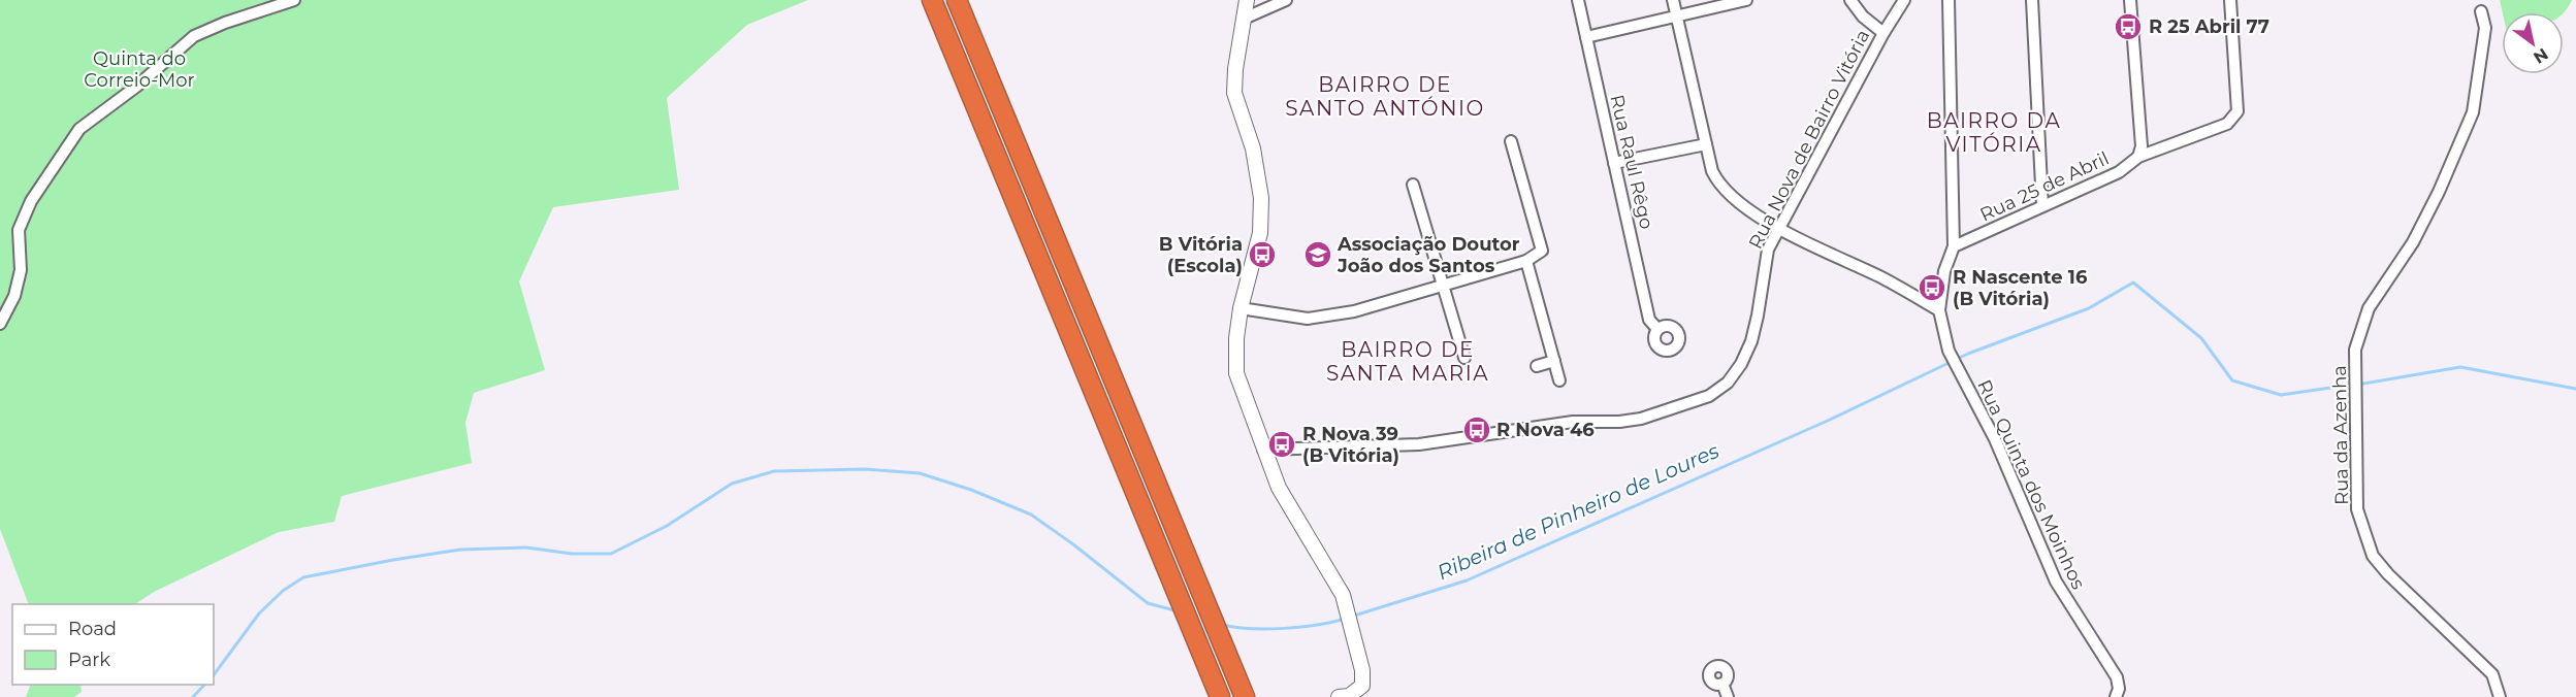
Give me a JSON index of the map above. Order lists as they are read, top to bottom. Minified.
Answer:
{"streets":{"street":["Rua Nova de Bairro Vitória","Rua Raul Rêgo","Rua 25 de Abril","Rua da Azenha","Rua Quinta dos Moinhos"]},"districts":["BAIRRO DE SANTO ANTÓNIO","BAIRRO DA VITÓRIA","BAIRRO DE SANTA MARIA"],"water":["Ribeira de Pinheiro de Loures"],"parks":["Quinta do Correio-Mor"],"places":{"bus stop":["R 25 Abril 77","B Vitória (Escola)","R Nascente 16 (B Vitória)","R Nova 46","R Nova 39 (B Vitória)"],"school or university":["Associação Doutor João dos Santos"]},"legend":["Road","Park"],"north":"bottom right"}
